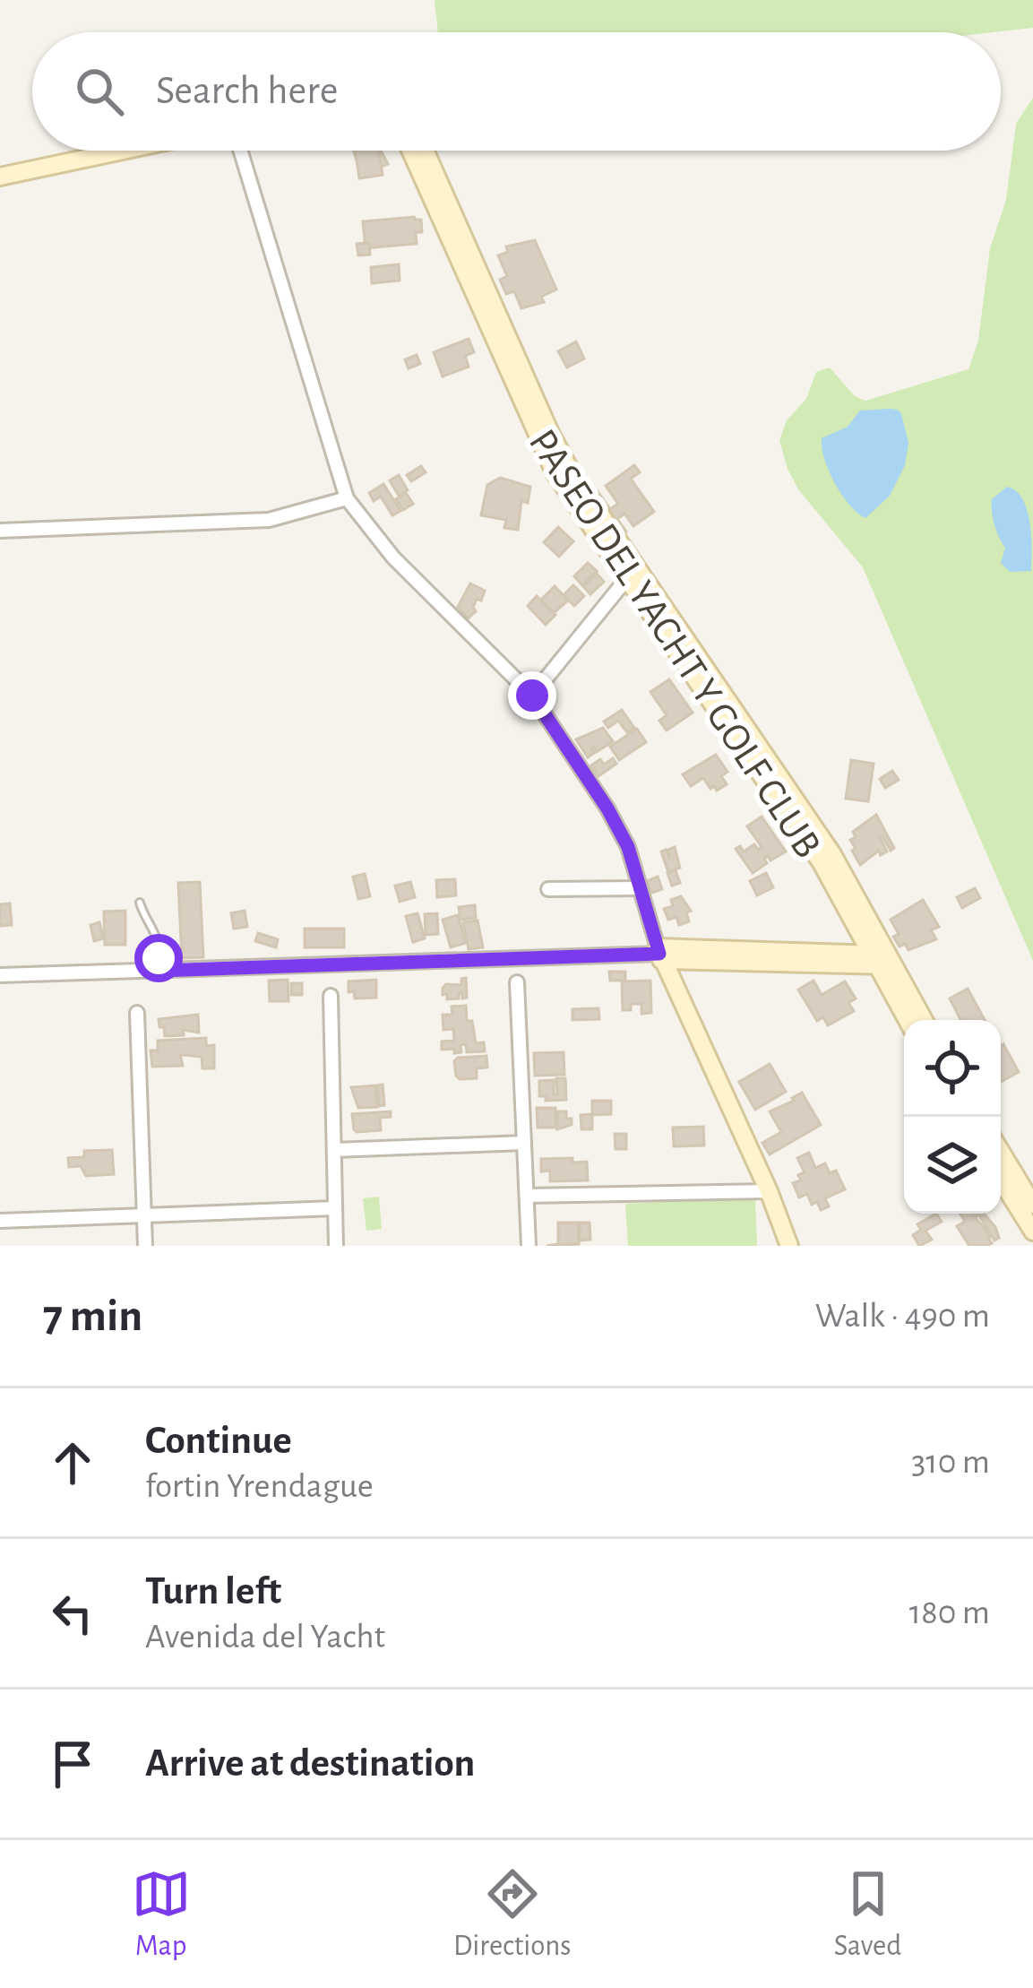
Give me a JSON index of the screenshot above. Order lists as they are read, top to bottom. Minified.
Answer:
{"streets":{"main road":["PASEO DEL YACHT Y GOLF CLUB"]},"page":{"search":"Search here","heading":["7 min","Walk · 490 m"],"list":[["Continue","fortin Yrendague","310 m"],["Turn left","Avenida del Yacht","180 m"],"Arrive at destination"],"nav":["Map","Directions","Saved"]}}
